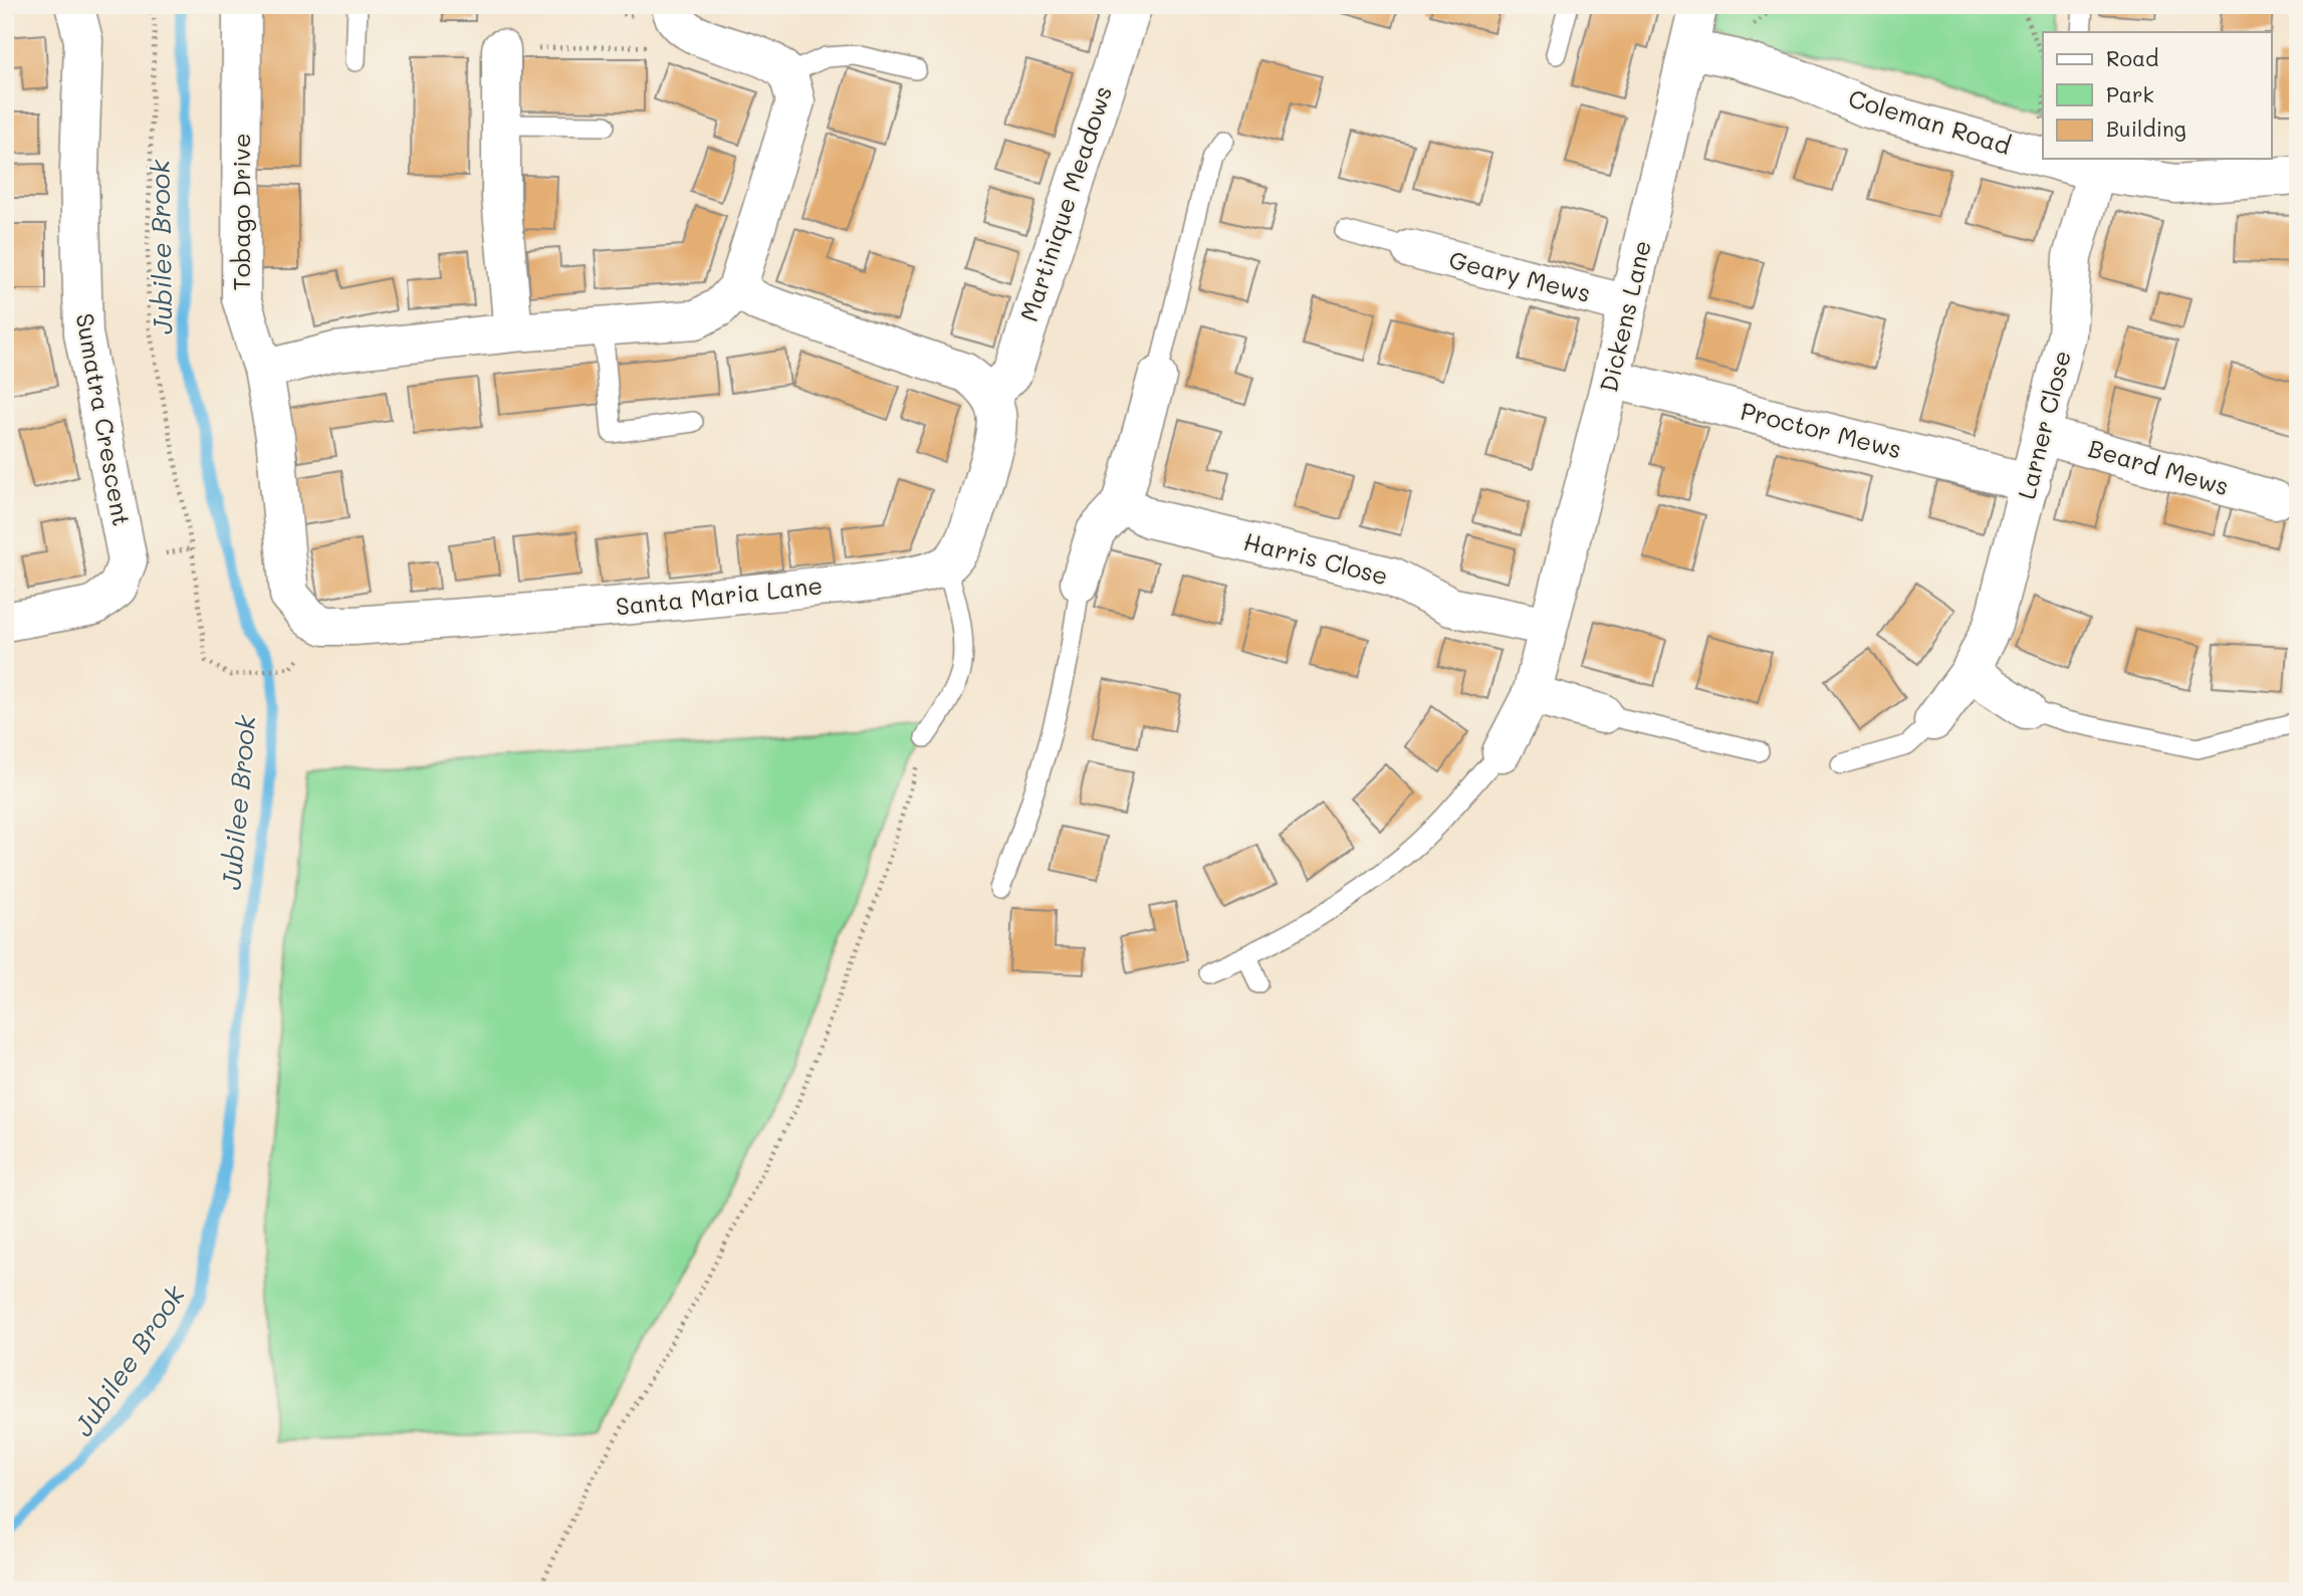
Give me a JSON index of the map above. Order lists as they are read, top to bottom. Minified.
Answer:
{"streets":{"street":["Coleman Road","Martinique Meadows","Tobago Drive","Geary Mews","Dickens Lane","Sumatra Crescent","Larner Close","Proctor Mews","Beard Mews","Harris Close","Santa Maria Lane"]},"crossings":[["Coleman Road","Dickens Lane"],["Coleman Road","Larner Close"],["Tobago Drive","Santa Maria Lane"],["Geary Mews","Dickens Lane"],["Dickens Lane","Proctor Mews"],["Dickens Lane","Harris Close"],["Larner Close","Proctor Mews"],["Larner Close","Beard Mews"]],"water":["Jubilee Brook"],"legend":["Road","Park","Building"]}
